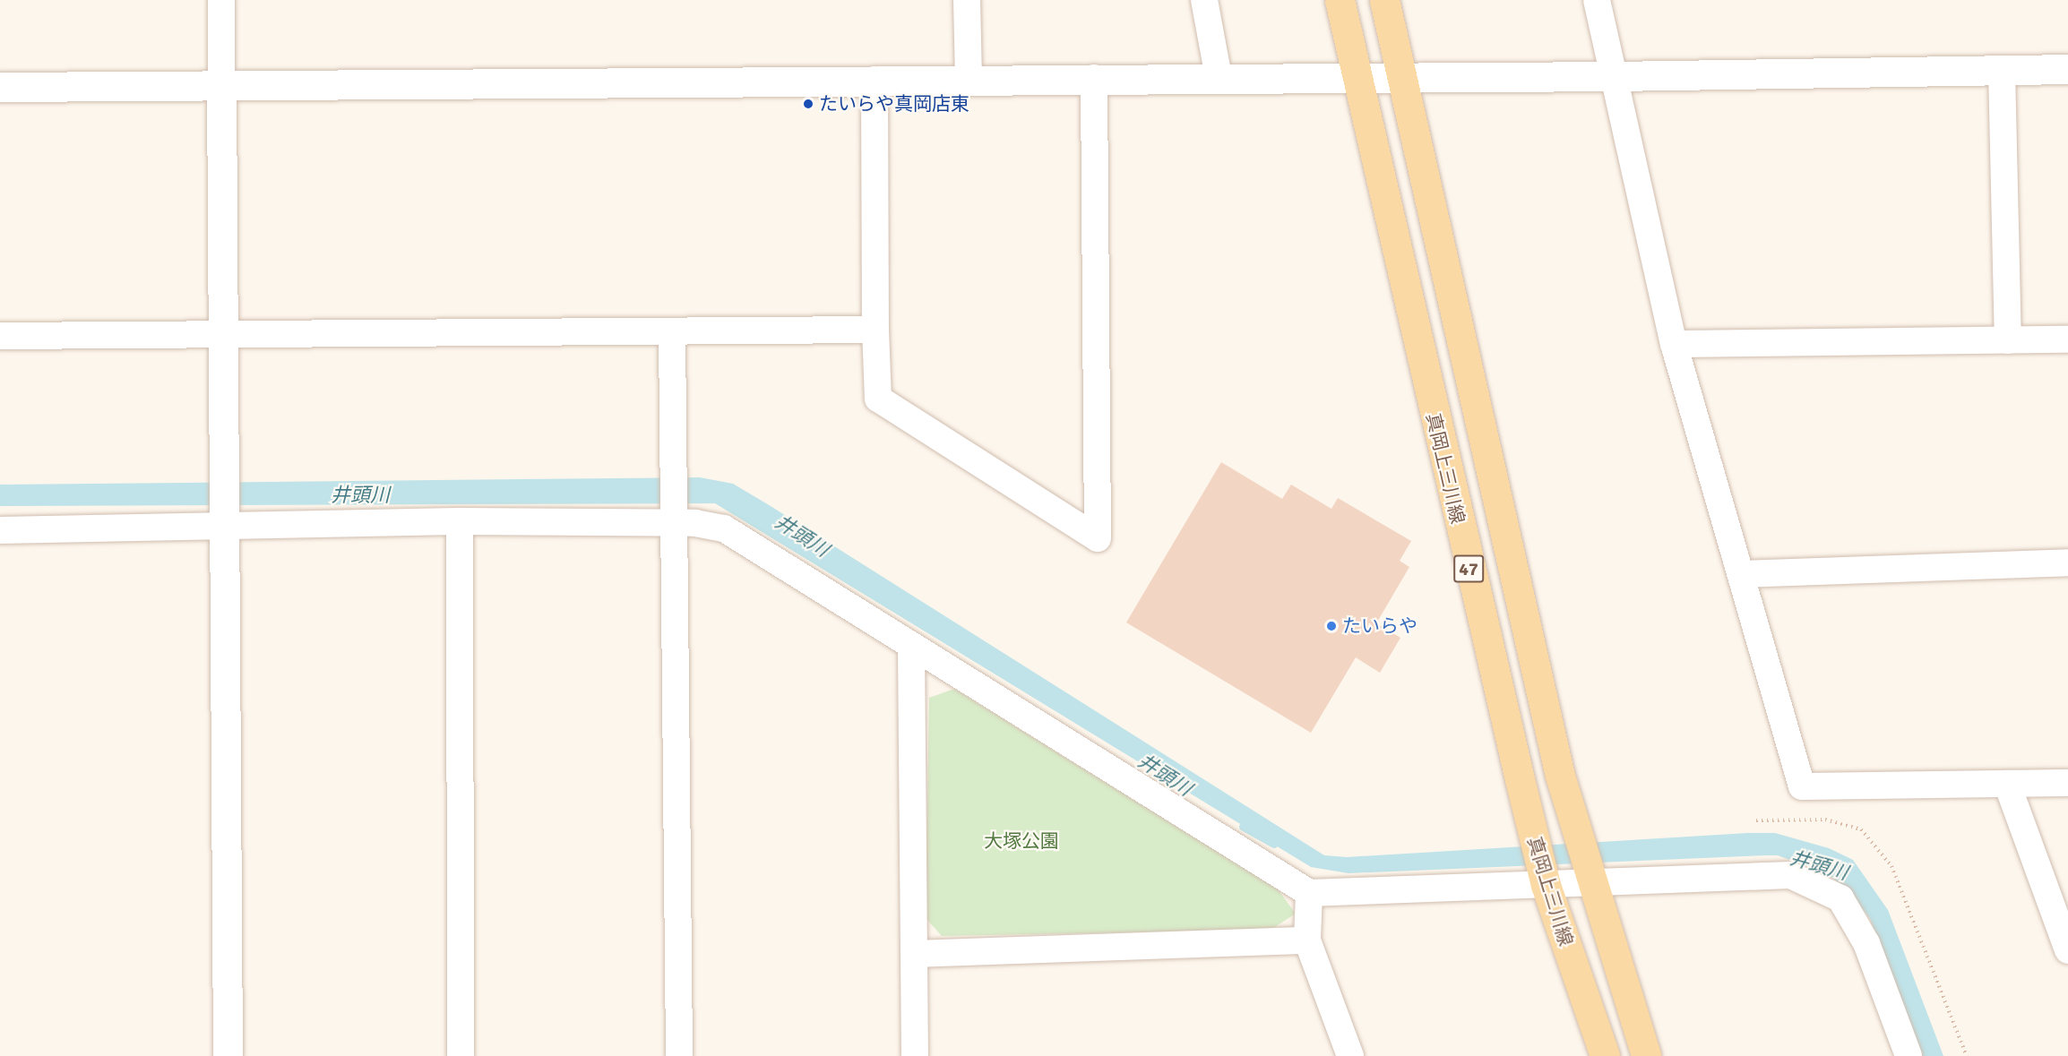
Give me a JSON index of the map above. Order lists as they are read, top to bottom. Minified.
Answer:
{"streets":{"main road":["真岡上三川線","47"]},"water":["井頭川"],"parks":["大塚公園"],"places":["たいらや真岡店東","たいらや"]}
